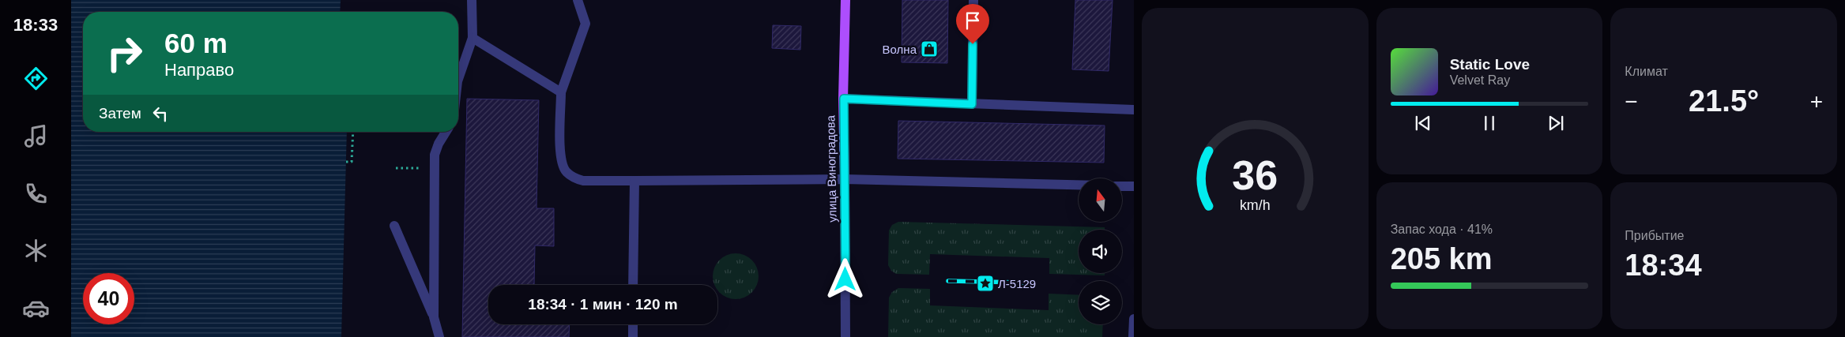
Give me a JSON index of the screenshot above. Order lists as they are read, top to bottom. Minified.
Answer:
{"streets":{"main road":["улица Виноградова"]},"places":{"shop":["Волна"],"place":["Л-5129"]},"north":"top","page":{"tabs":"18:33","tile":["Климат",["Запас хода · 41%","205 km"],["Прибытие","18:34"]],"turn":["60 m","Направо"],"song":["Static Love","Velvet Ray"],"heat":["−","21.5°","+"],"then":"Затем","limit":"40","trip":"18:34 · 1 мин · 120 m","gauge":["36","km/h"]}}
